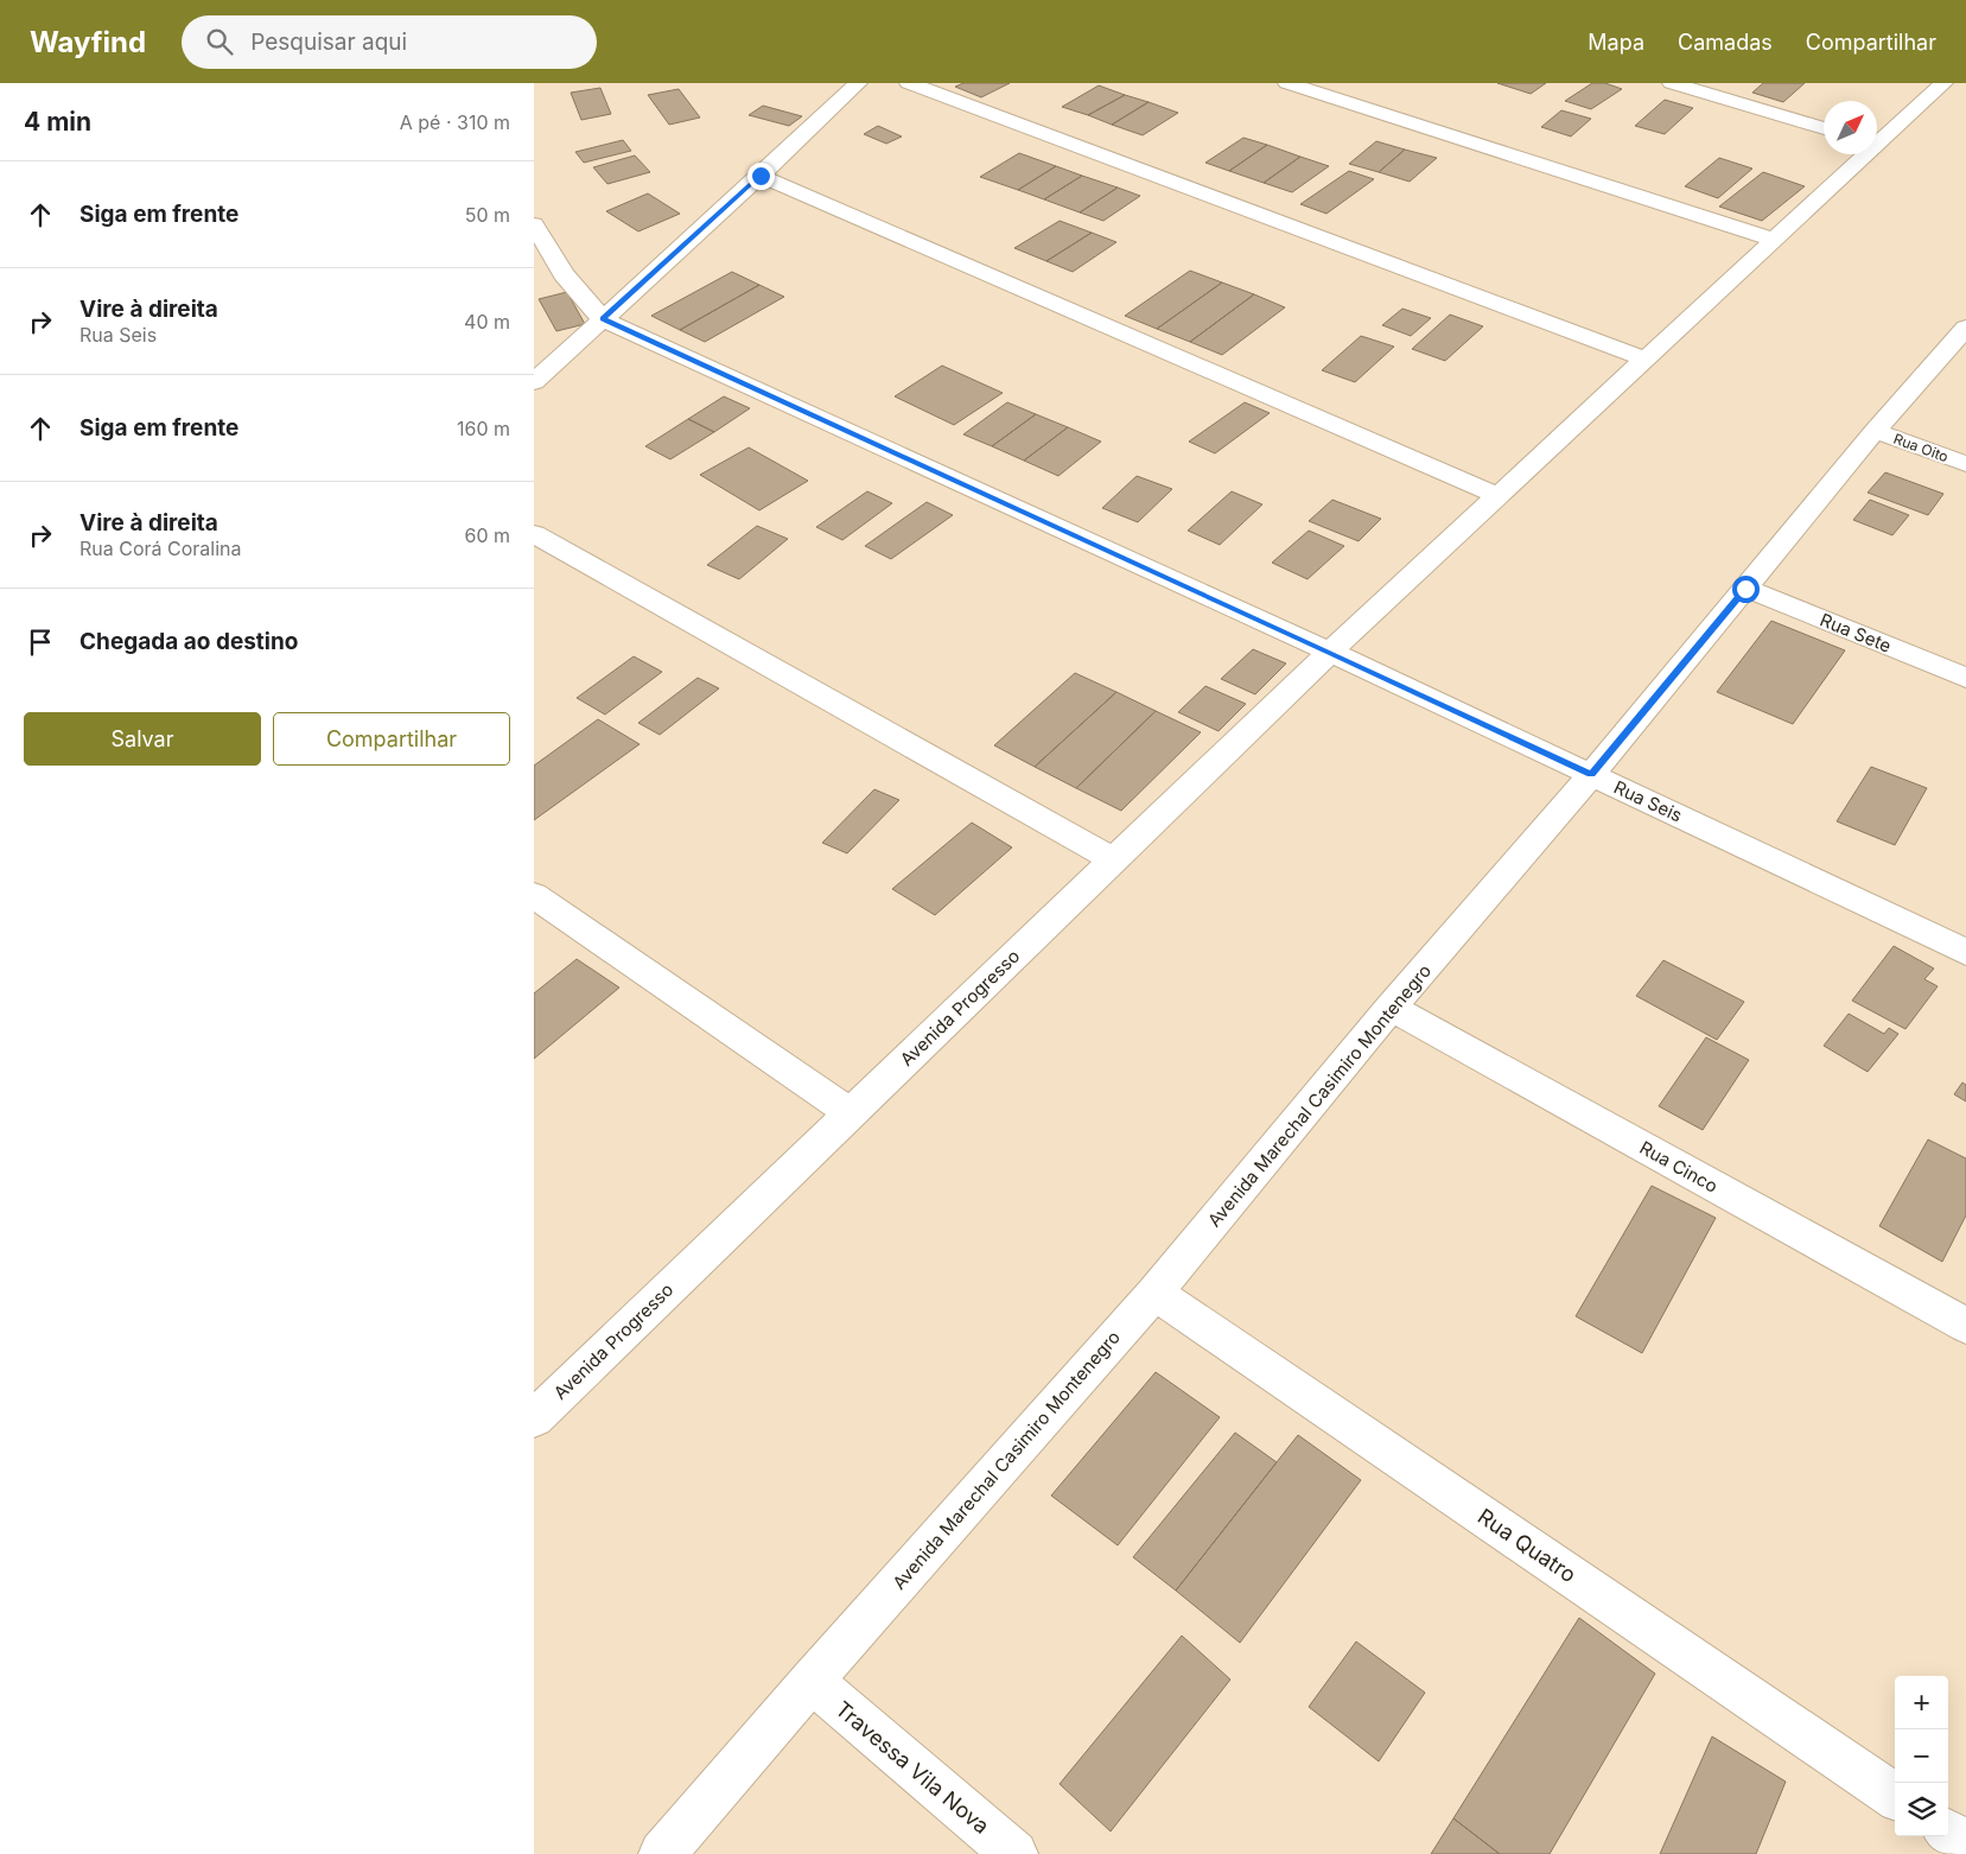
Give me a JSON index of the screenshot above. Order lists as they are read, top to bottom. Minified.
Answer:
{"streets":{"street":["Rua Oito","Rua Sete","Rua Seis","Avenida Progresso","Avenida Marechal Casimiro Montenegro","Rua Cinco","Rua Quatro","Travessa Vila Nova"]},"crossings":[["Rua Oito","Avenida Marechal Casimiro Montenegro"],["Rua Sete","Avenida Marechal Casimiro Montenegro"],["Rua Seis","Avenida Progresso"],["Rua Seis","Avenida Marechal Casimiro Montenegro"],["Avenida Marechal Casimiro Montenegro","Rua Cinco"],["Avenida Marechal Casimiro Montenegro","Rua Quatro"],["Avenida Marechal Casimiro Montenegro","Travessa Vila Nova"]],"north":"top right","page":{"header":"Wayfind","search":"Pesquisar aqui","nav":["Mapa","Camadas","Compartilhar"],"heading":["4 min","A pé · 310 m"],"list":[["Siga em frente","50 m"],["Vire à direita","Rua Seis","40 m"],["Siga em frente","160 m"],["Vire à direita","Rua Corá Coralina","60 m"],"Chegada ao destino"],"buttons":["Salvar","Compartilhar"],"map_buttons":["+","−"]}}
